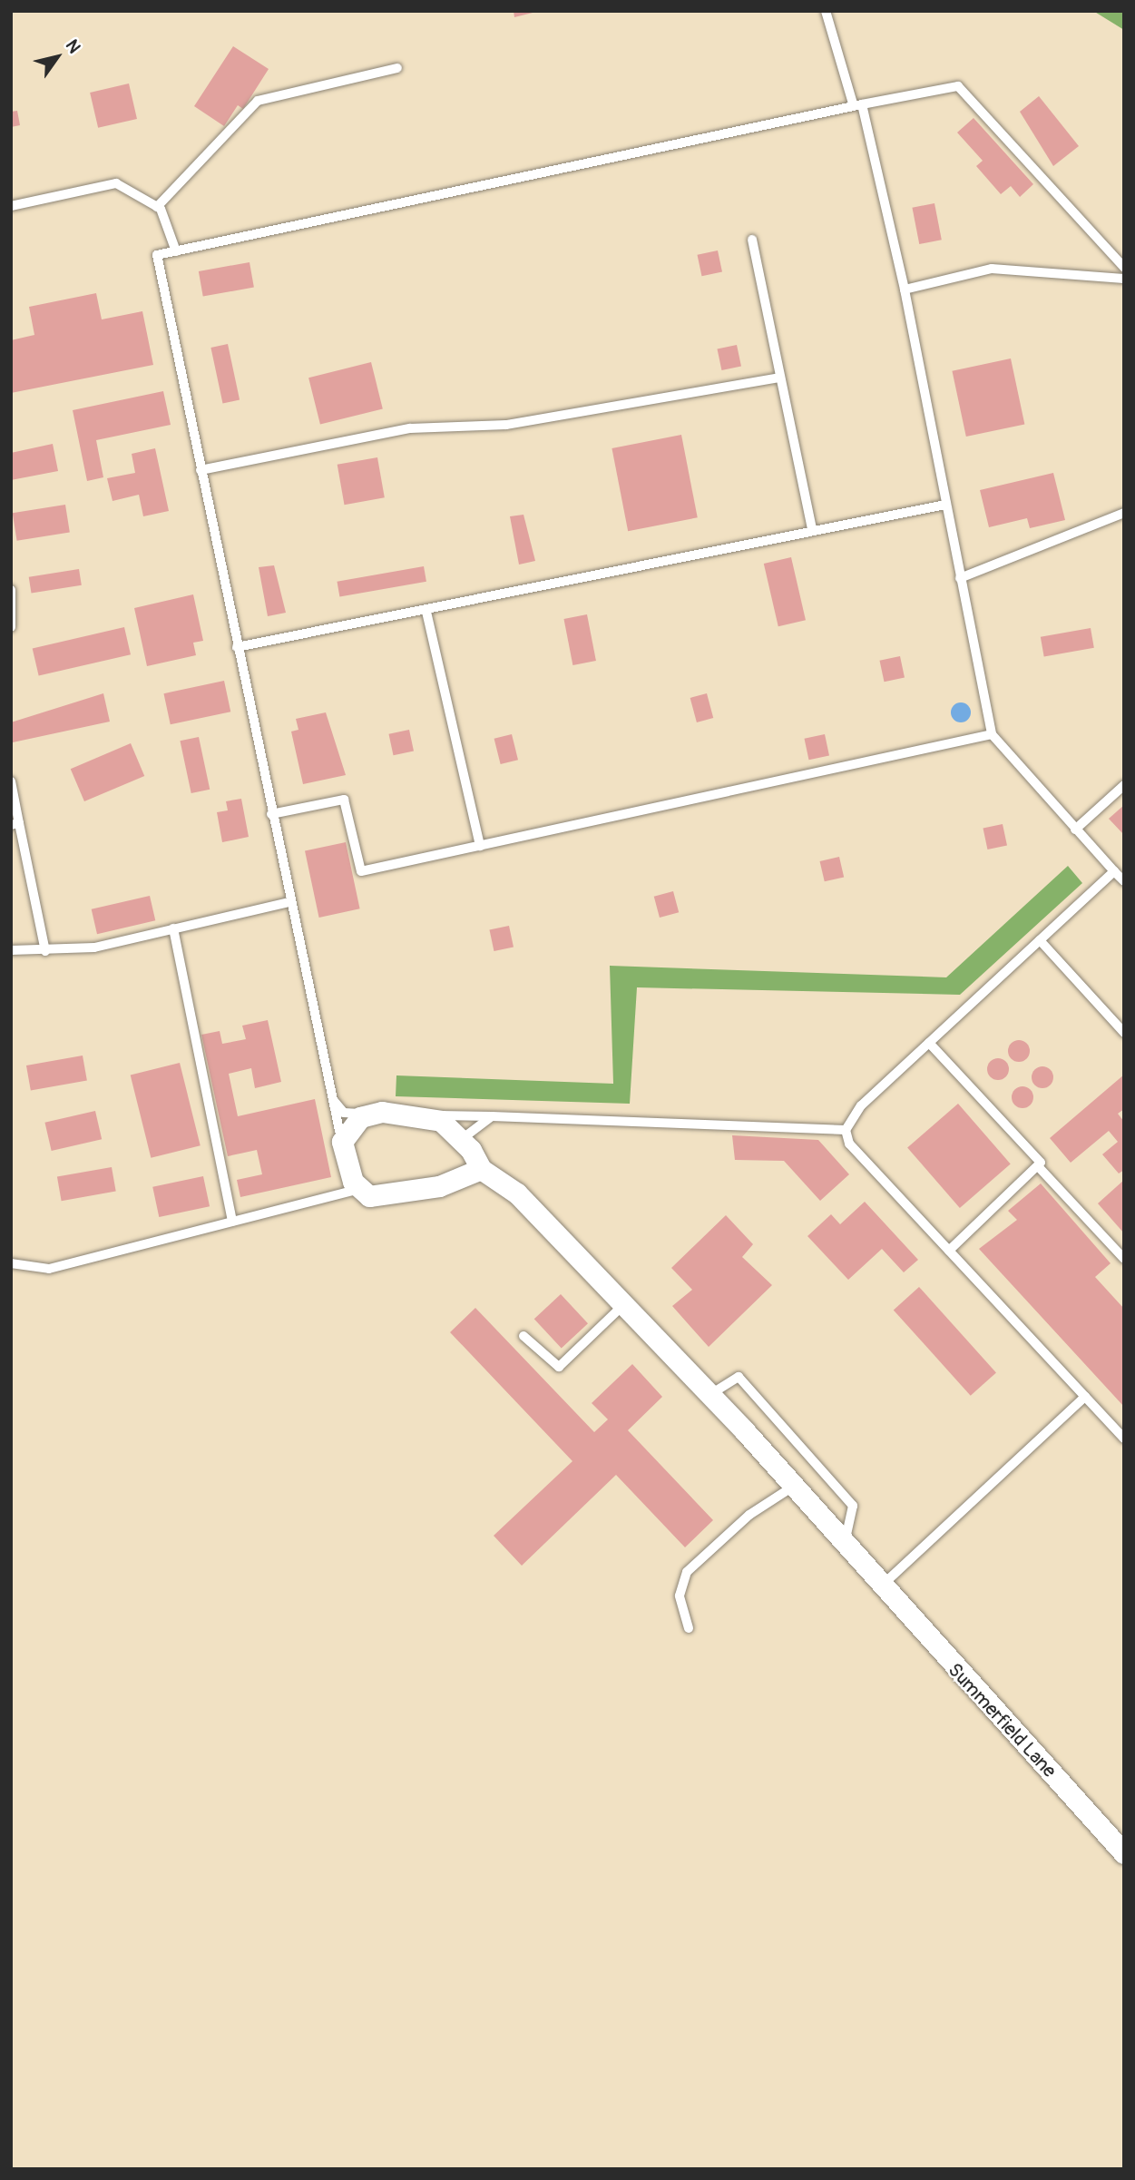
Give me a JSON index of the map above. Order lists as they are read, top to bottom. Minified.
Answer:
{"streets":{"street":["Summerfield Lane"]},"north":"top right"}
